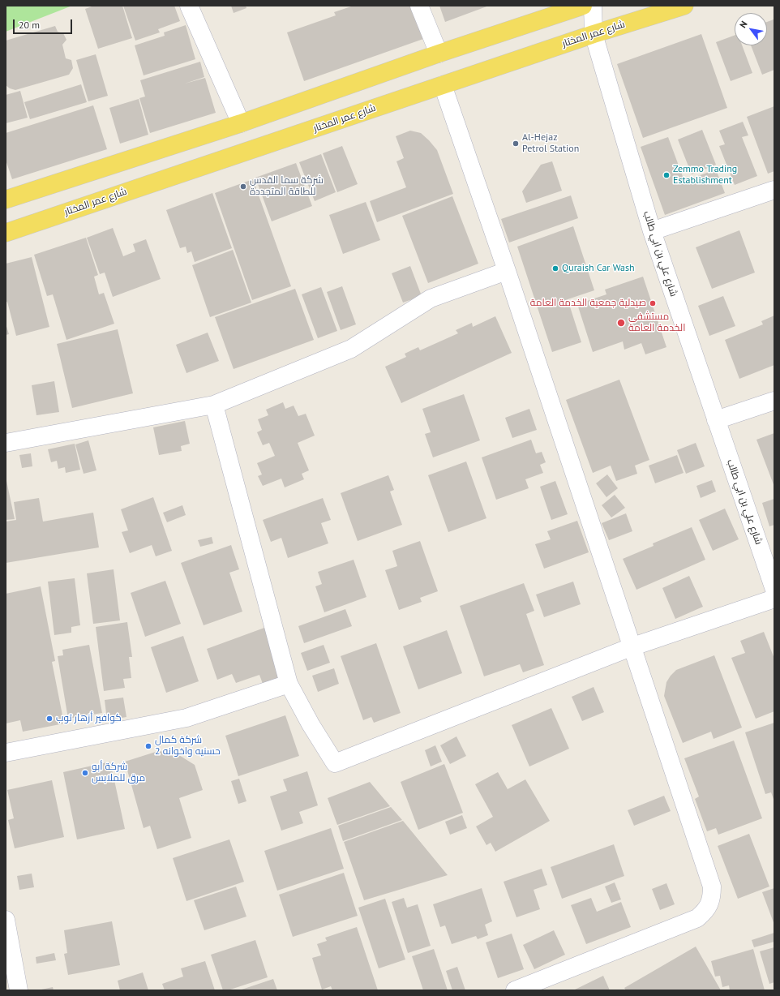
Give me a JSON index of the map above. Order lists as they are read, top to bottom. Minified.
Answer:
{"streets":{"main road":["شارع عمر المختار"],"street":["شارع علي بن ابي طالب"]},"crossings":[["شارع عمر المختار","شارع علي بن ابي طالب"]],"places":["Al-Hejaz Petrol Station","Zemmo Trading Establishment","شركة سما القدس للطاقة المتجددة","Quraish Car Wash","صيدلية جمعية الخدمة العامة","مستشفى الخدمة العامة","كوافير أزهار توب","شركة كمال حسنيه واخوانه 2","شركة أبو مرق للملابس"],"scale_bar":"20 m","north":"top left"}
